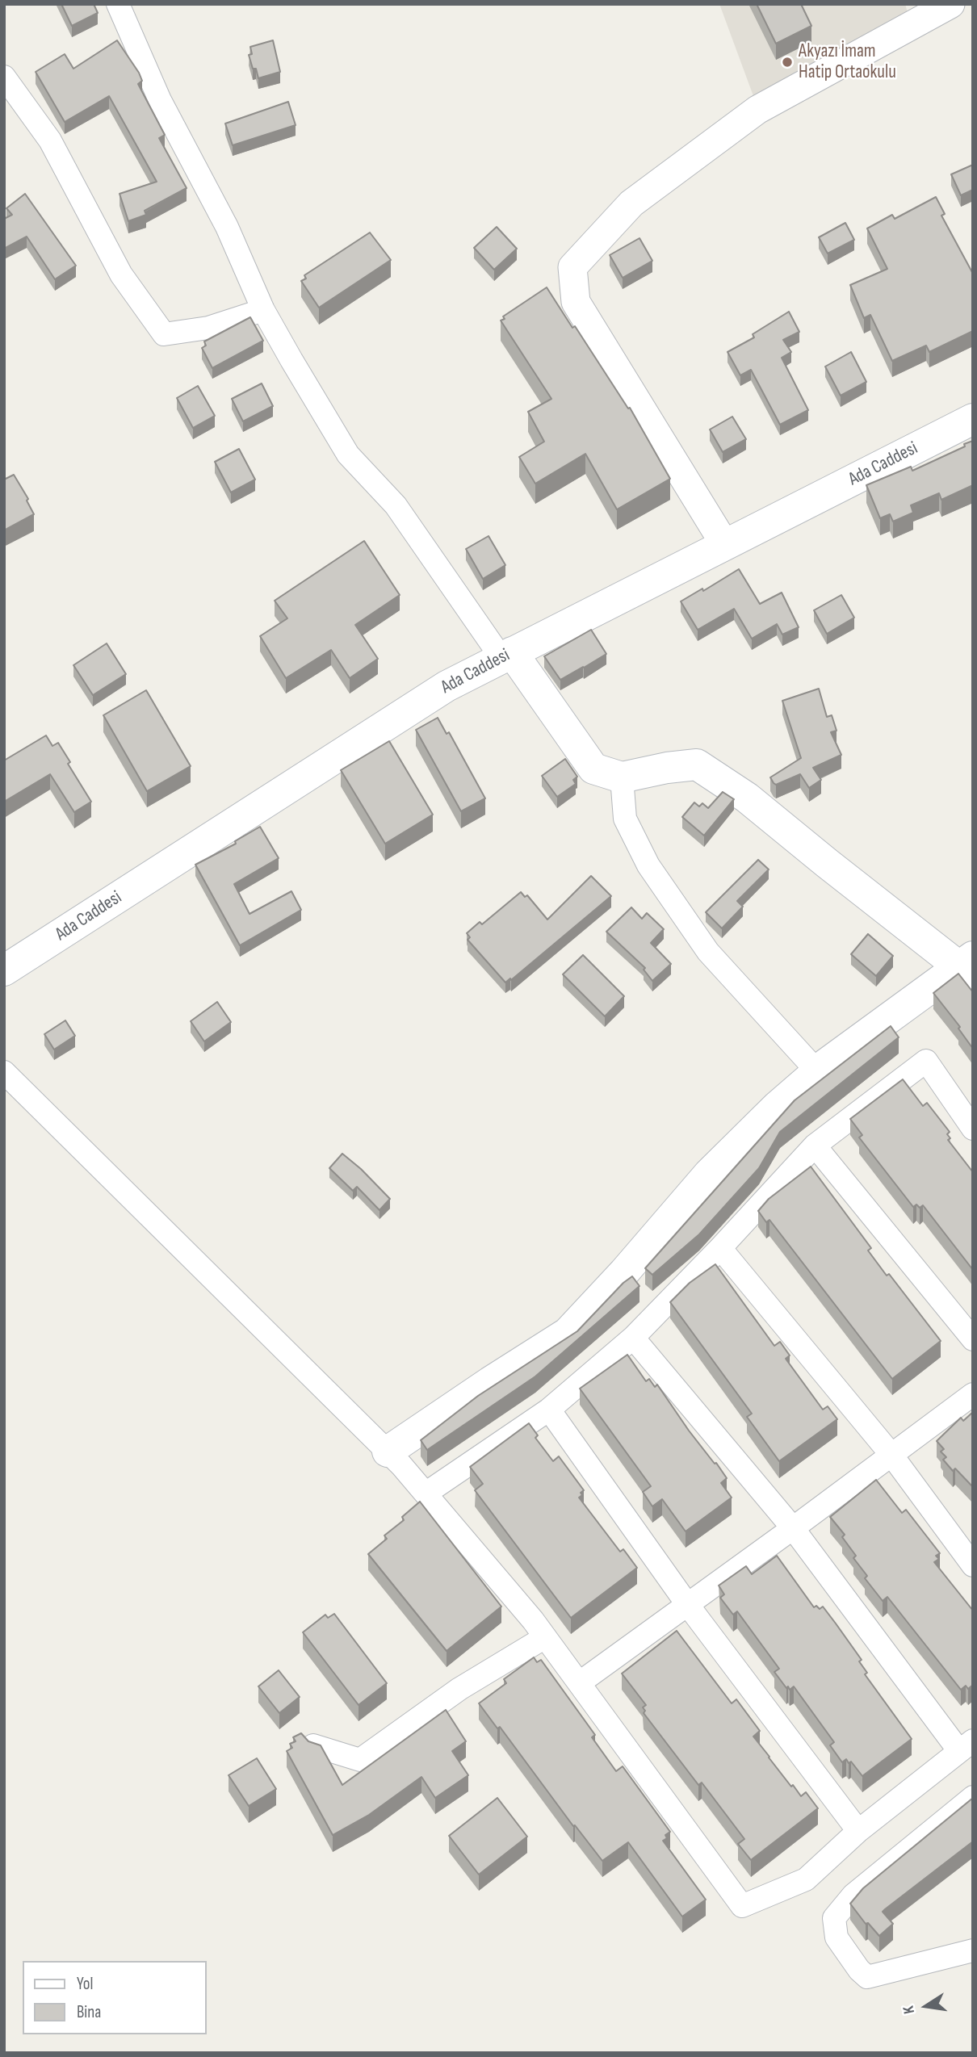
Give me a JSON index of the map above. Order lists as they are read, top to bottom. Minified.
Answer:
{"streets":{"main road":["Ada Caddesi"]},"places":["Akyazı İmam Hatip Ortaokulu"],"legend":["Yol","Bina"],"north":"left"}
